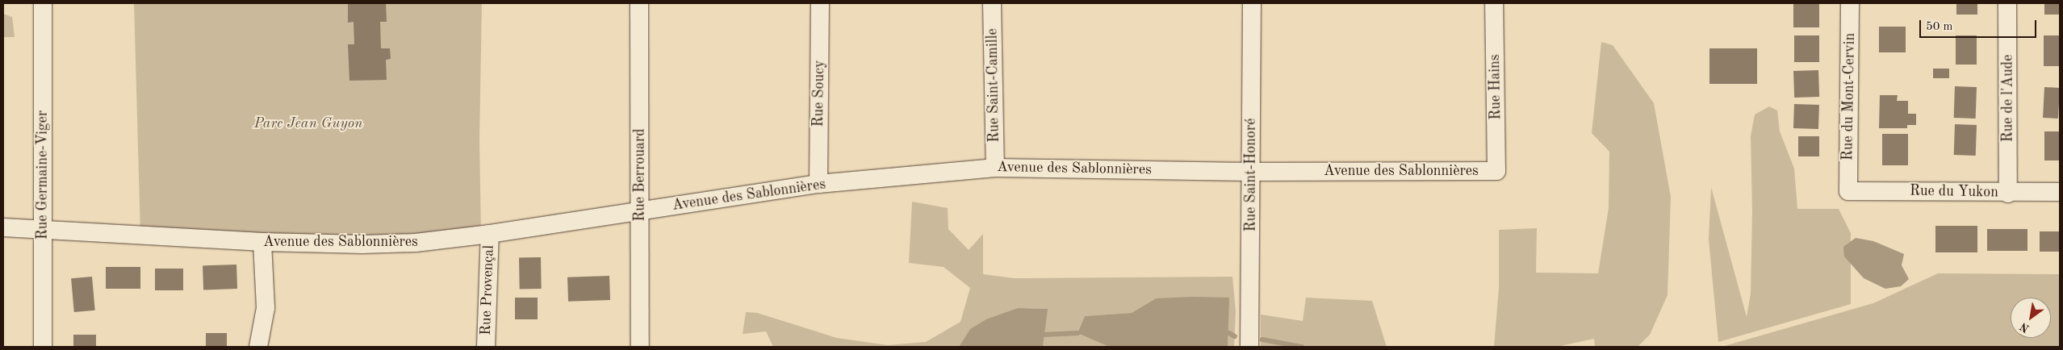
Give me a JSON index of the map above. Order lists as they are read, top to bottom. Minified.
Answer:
{"streets":{"street":["Rue Saint-Camille","Rue Hains","Rue Soucy","Rue du Mont-Cervin","Rue de l'Aude","Avenue des Sablonnières","Rue Germaine-Viger","Rue Berrouard","Rue Saint-Honoré","Rue du Yukon","Rue Provençal"]},"crossings":[["Rue Saint-Camille","Avenue des Sablonnières"],["Rue Hains","Avenue des Sablonnières"],["Rue Soucy","Avenue des Sablonnières"],["Rue du Mont-Cervin","Rue du Yukon"],["Rue de l'Aude","Rue du Yukon"],["Avenue des Sablonnières","Rue Germaine-Viger"],["Avenue des Sablonnières","Rue Berrouard"],["Avenue des Sablonnières","Rue Saint-Honoré"],["Avenue des Sablonnières","Rue Provençal"]],"parks":["Parc Jean Guyon"],"scale_bar":"50 m","north":"bottom left"}
